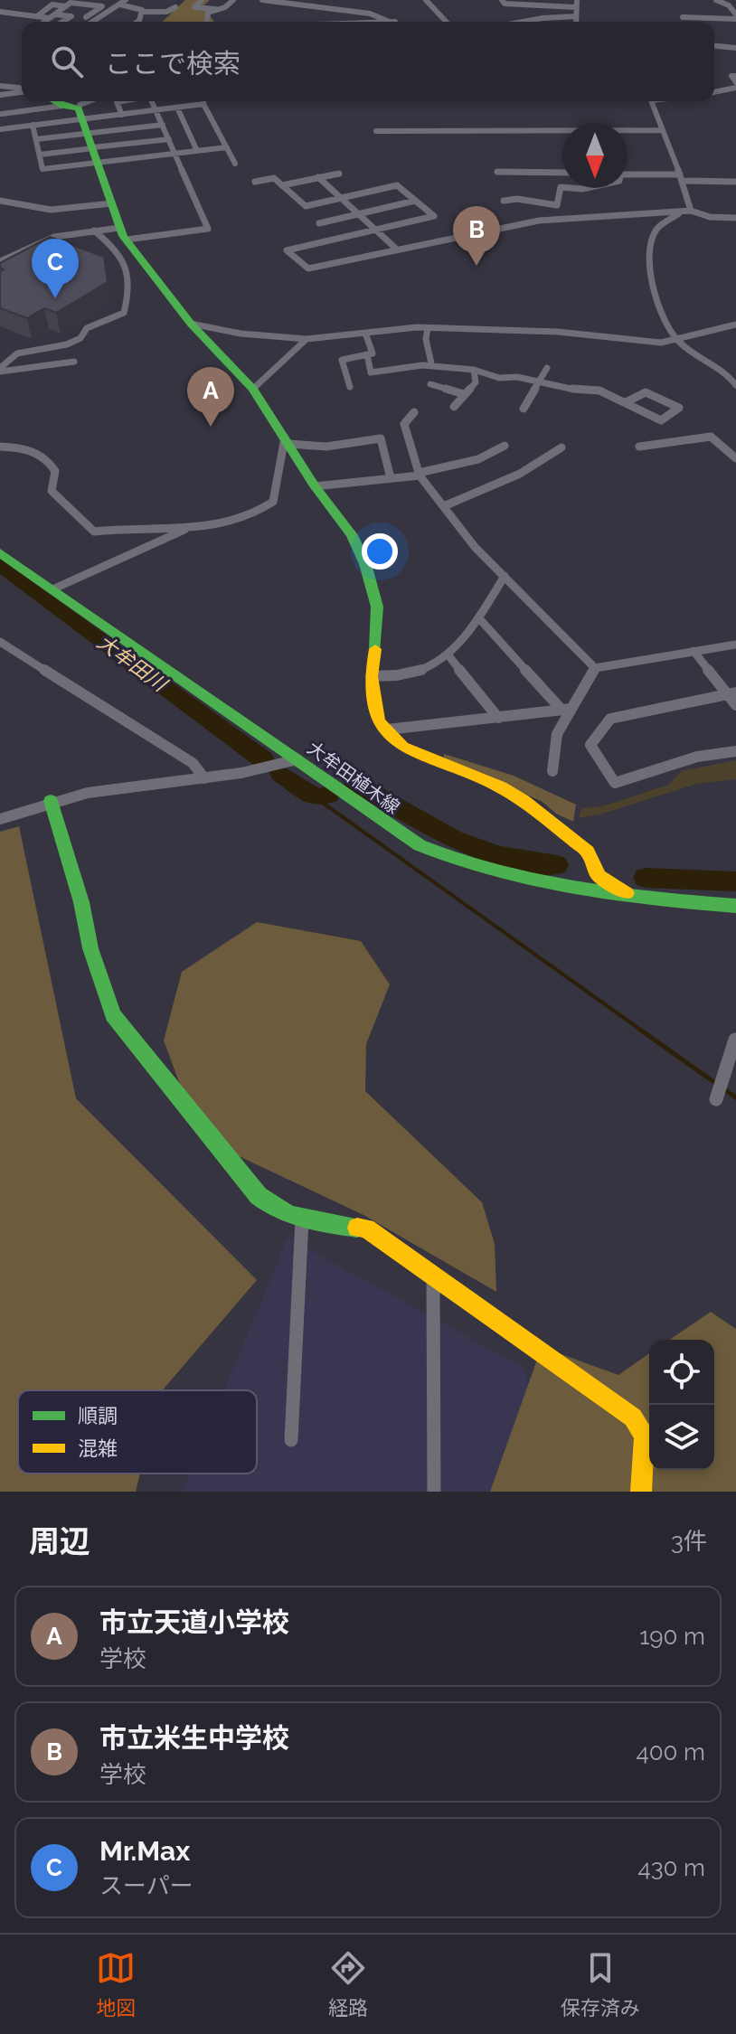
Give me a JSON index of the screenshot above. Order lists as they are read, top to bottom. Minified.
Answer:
{"streets":{"street":["大牟田植木線"]},"water":["大牟田川"],"legend":["順調","混雑"],"north":"bottom","page":{"search":"ここで検索","pins":["B","C","A"],"heading":["周辺","3件"],"list":[{"mark":"A","name":"市立天道小学校","note":"学校","value":"190 m"},{"mark":"B","name":"市立米生中学校","note":"学校","value":"400 m"},{"mark":"C","name":"Mr.Max","note":"スーパー","value":"430 m"}],"nav":["地図","経路","保存済み"]}}
